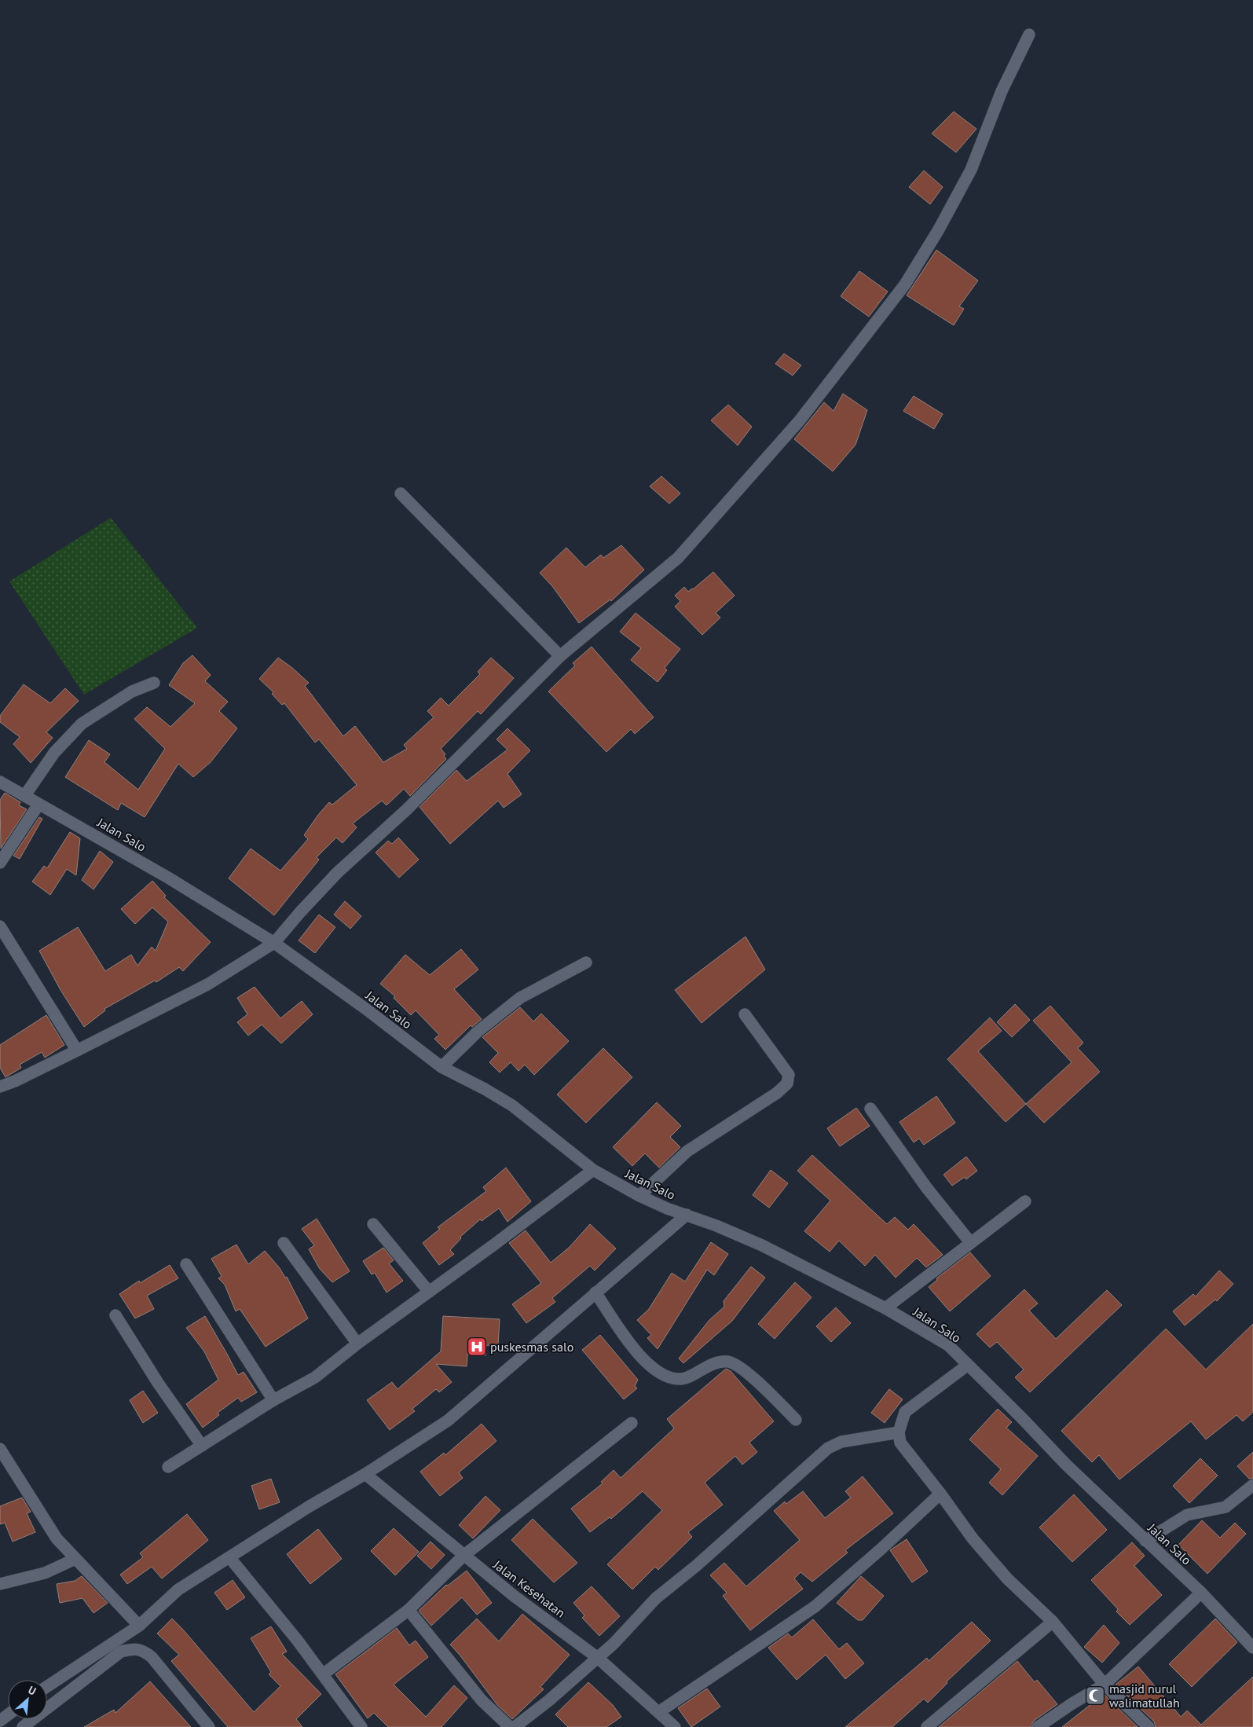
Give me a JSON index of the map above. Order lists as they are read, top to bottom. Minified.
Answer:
{"streets":{"street":["Jalan Salo","Jalan Kesehatan"]},"places":{"hospital":["puskesmas salo"],"mosque":["masjid nurul walimatullah"]},"north":"top right"}
